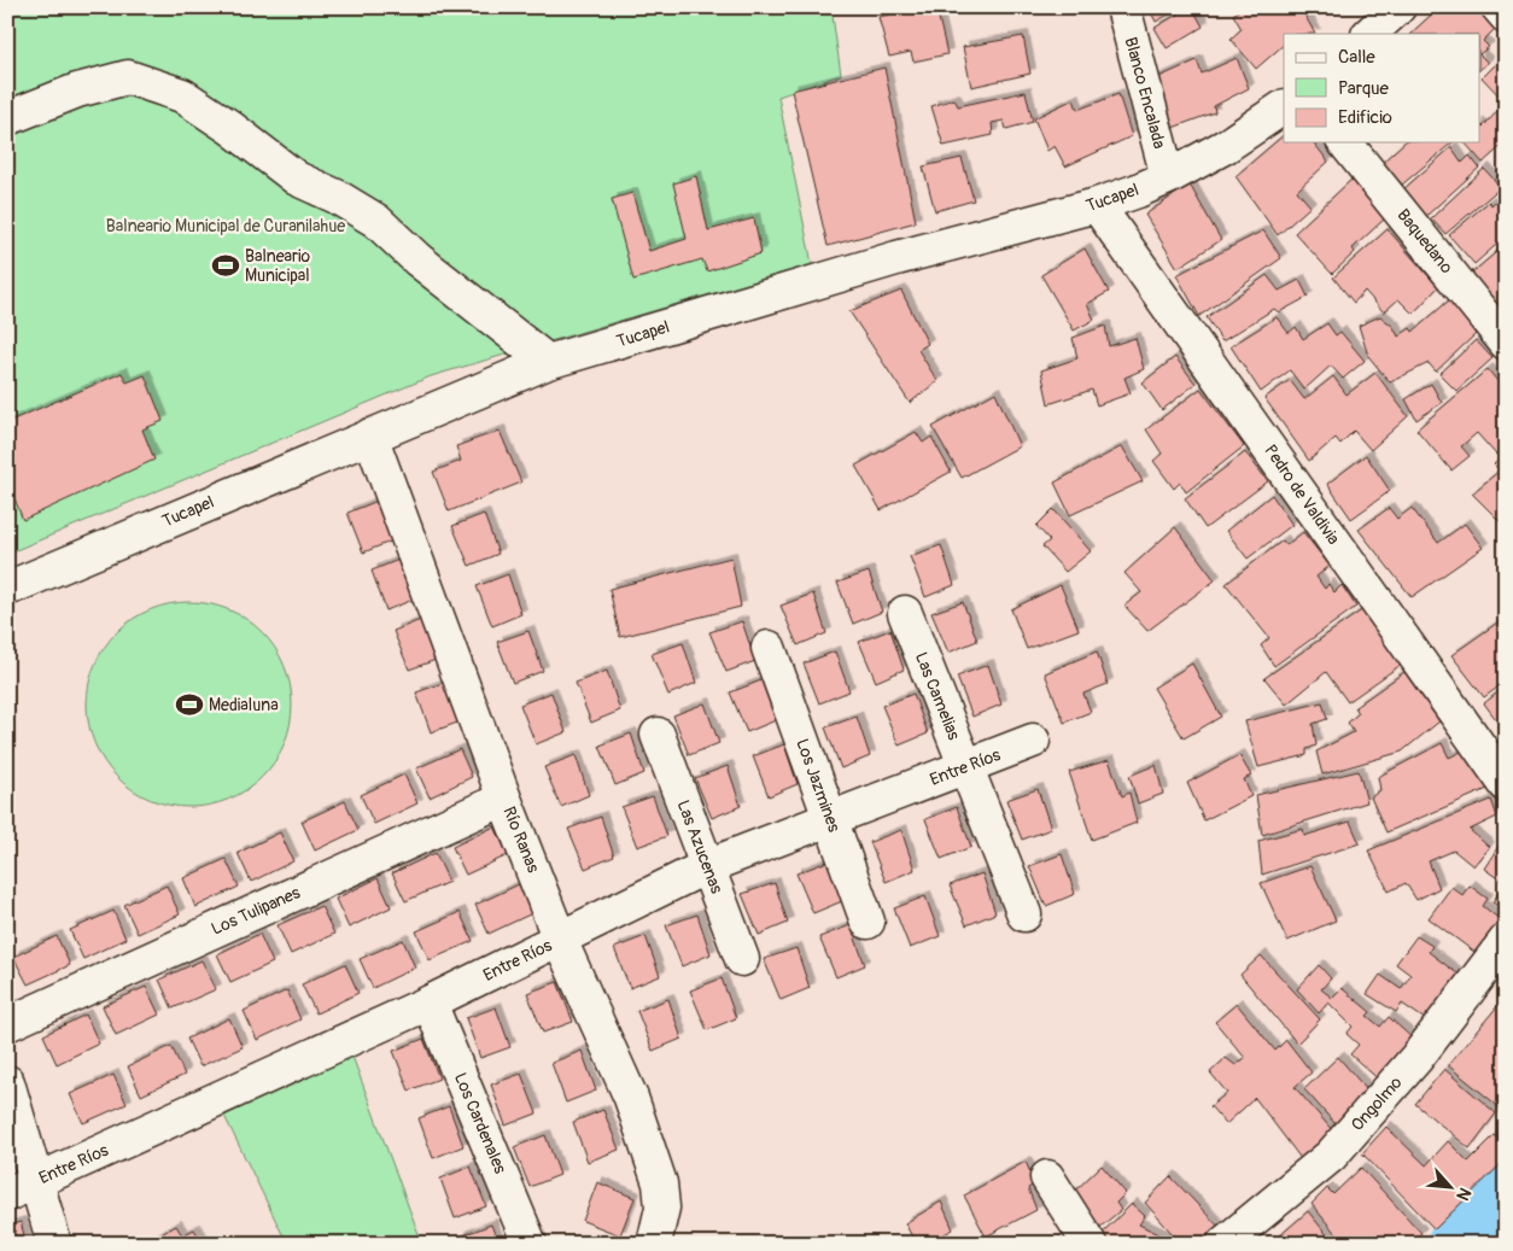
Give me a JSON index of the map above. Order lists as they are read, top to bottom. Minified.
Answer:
{"streets":{"street":["Blanco Encalada","Tucapel","Baquedano","Pedro de Valdivia","Las Camelias","Entre Ríos","Los Jazmines","Río Ranas","Las Azucenas","Los Tulipanes","Ongolmo","Los Cardenales"]},"crossings":[["Blanco Encalada","Tucapel"],["Tucapel","Pedro de Valdivia"],["Tucapel","Río Ranas"],["Las Camelias","Entre Ríos"],["Entre Ríos","Los Jazmines"],["Entre Ríos","Río Ranas"],["Entre Ríos","Las Azucenas"],["Entre Ríos","Los Cardenales"],["Río Ranas","Los Tulipanes"]],"parks":["Balneario Municipal de Curanilahue"],"places":{"sports":["Balneario Municipal","Medialuna"]},"legend":["Calle","Parque","Edificio"],"north":"bottom right"}
